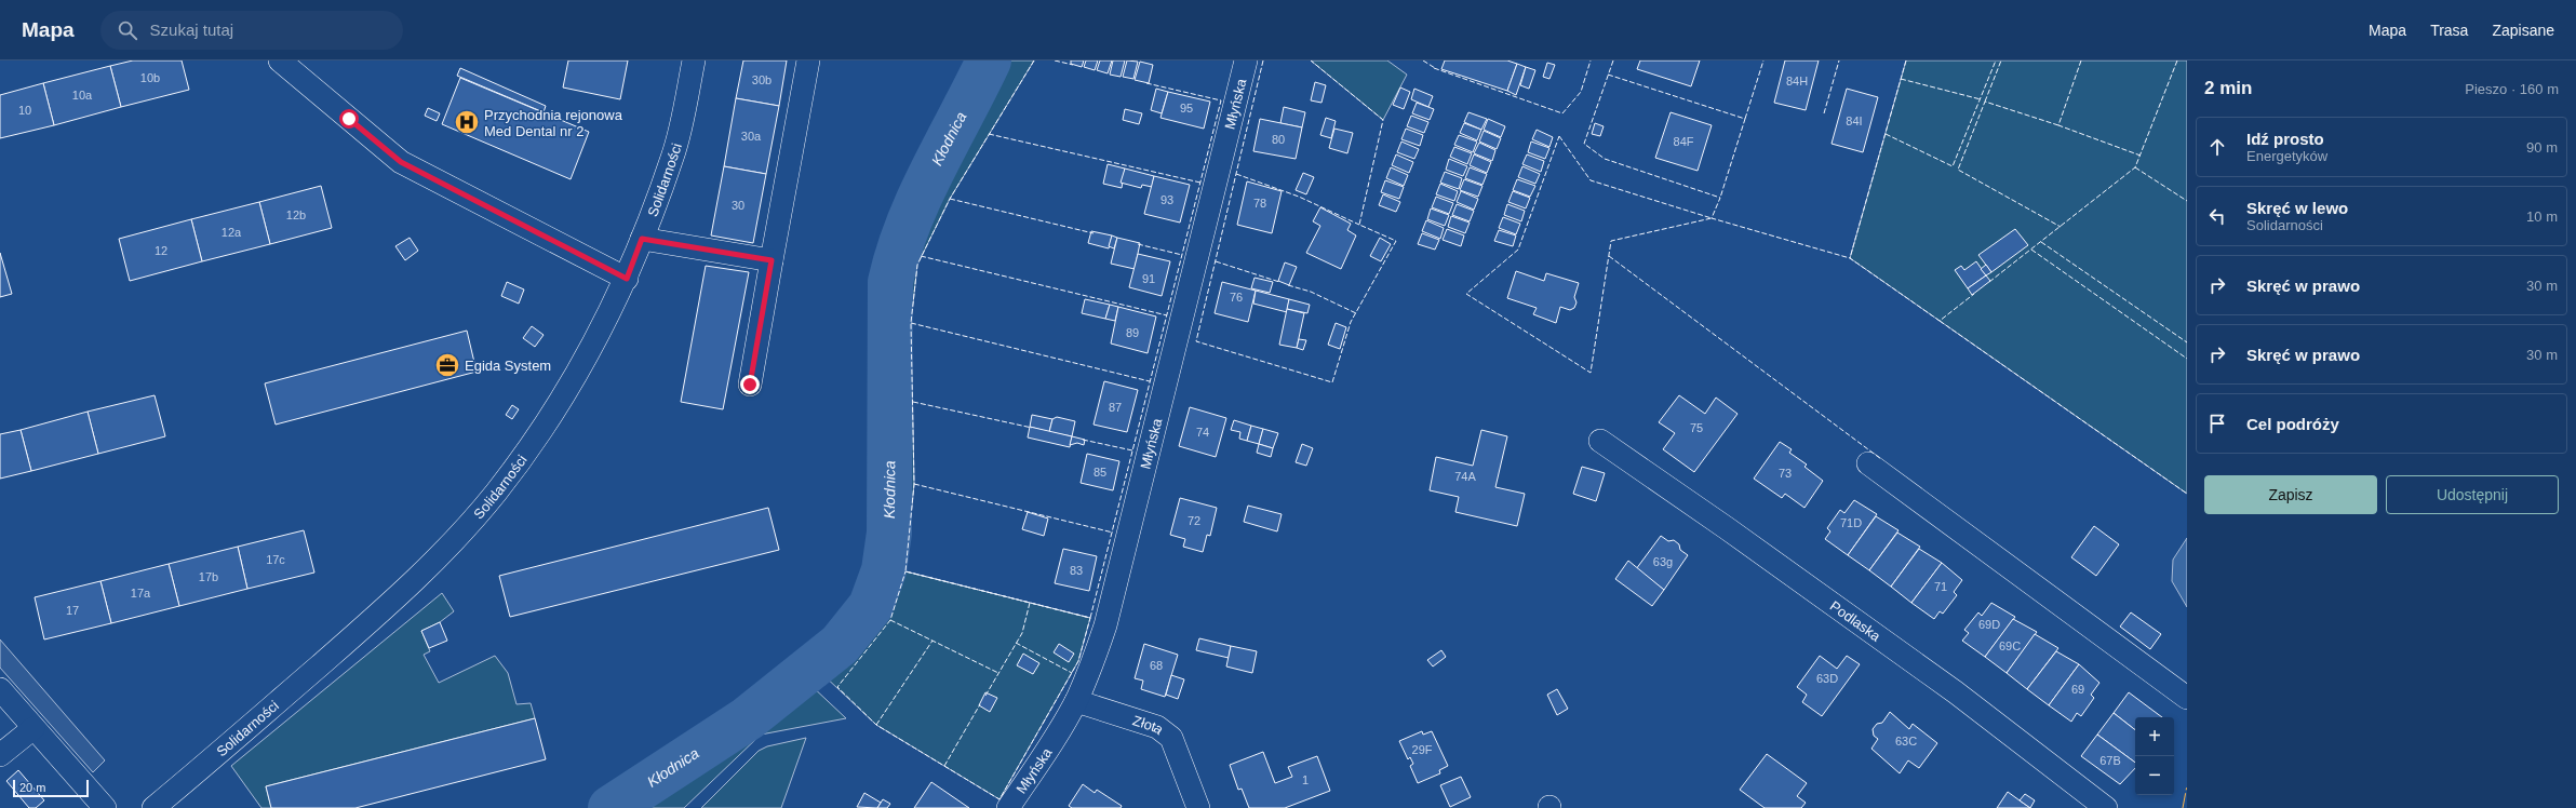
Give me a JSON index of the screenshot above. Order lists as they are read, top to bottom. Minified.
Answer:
{"streets":{"street":["Młyńska","Solidarności","Podlaska","Złota"]},"crossings":[["Młyńska","Złota"]],"water":["Kłodnica"],"places":{"hospital":["Przychodnia rejonowa Med Dental nr 2"],"office":["Egida System"]},"house_numbers":["10b","30b","84H","10a","95","10","84I","30a","80","84F","93","78","30","12b","12a","12","91","76","89","87","75","74","85","73","74A","72","71D","17c","63g","83","17b","71","17a","17","69D","69C","68","63D","69","63C","29F","67B","1"],"scale_bar":"20 m","page":{"header":"Mapa","search":"Szukaj tutaj","nav":["Mapa","Trasa","Zapisane"],"heading":["2 min","Pieszo · 160 m"],"list":[["Idź prosto","Energetyków","90 m"],["Skręć w lewo","Solidarności","10 m"],["Skręć w prawo","30 m"],["Skręć w prawo","30 m"],"Cel podróży"],"buttons":["Zapisz","Udostępnij"],"map_buttons":["+","−"],"scale":"20 m"}}
